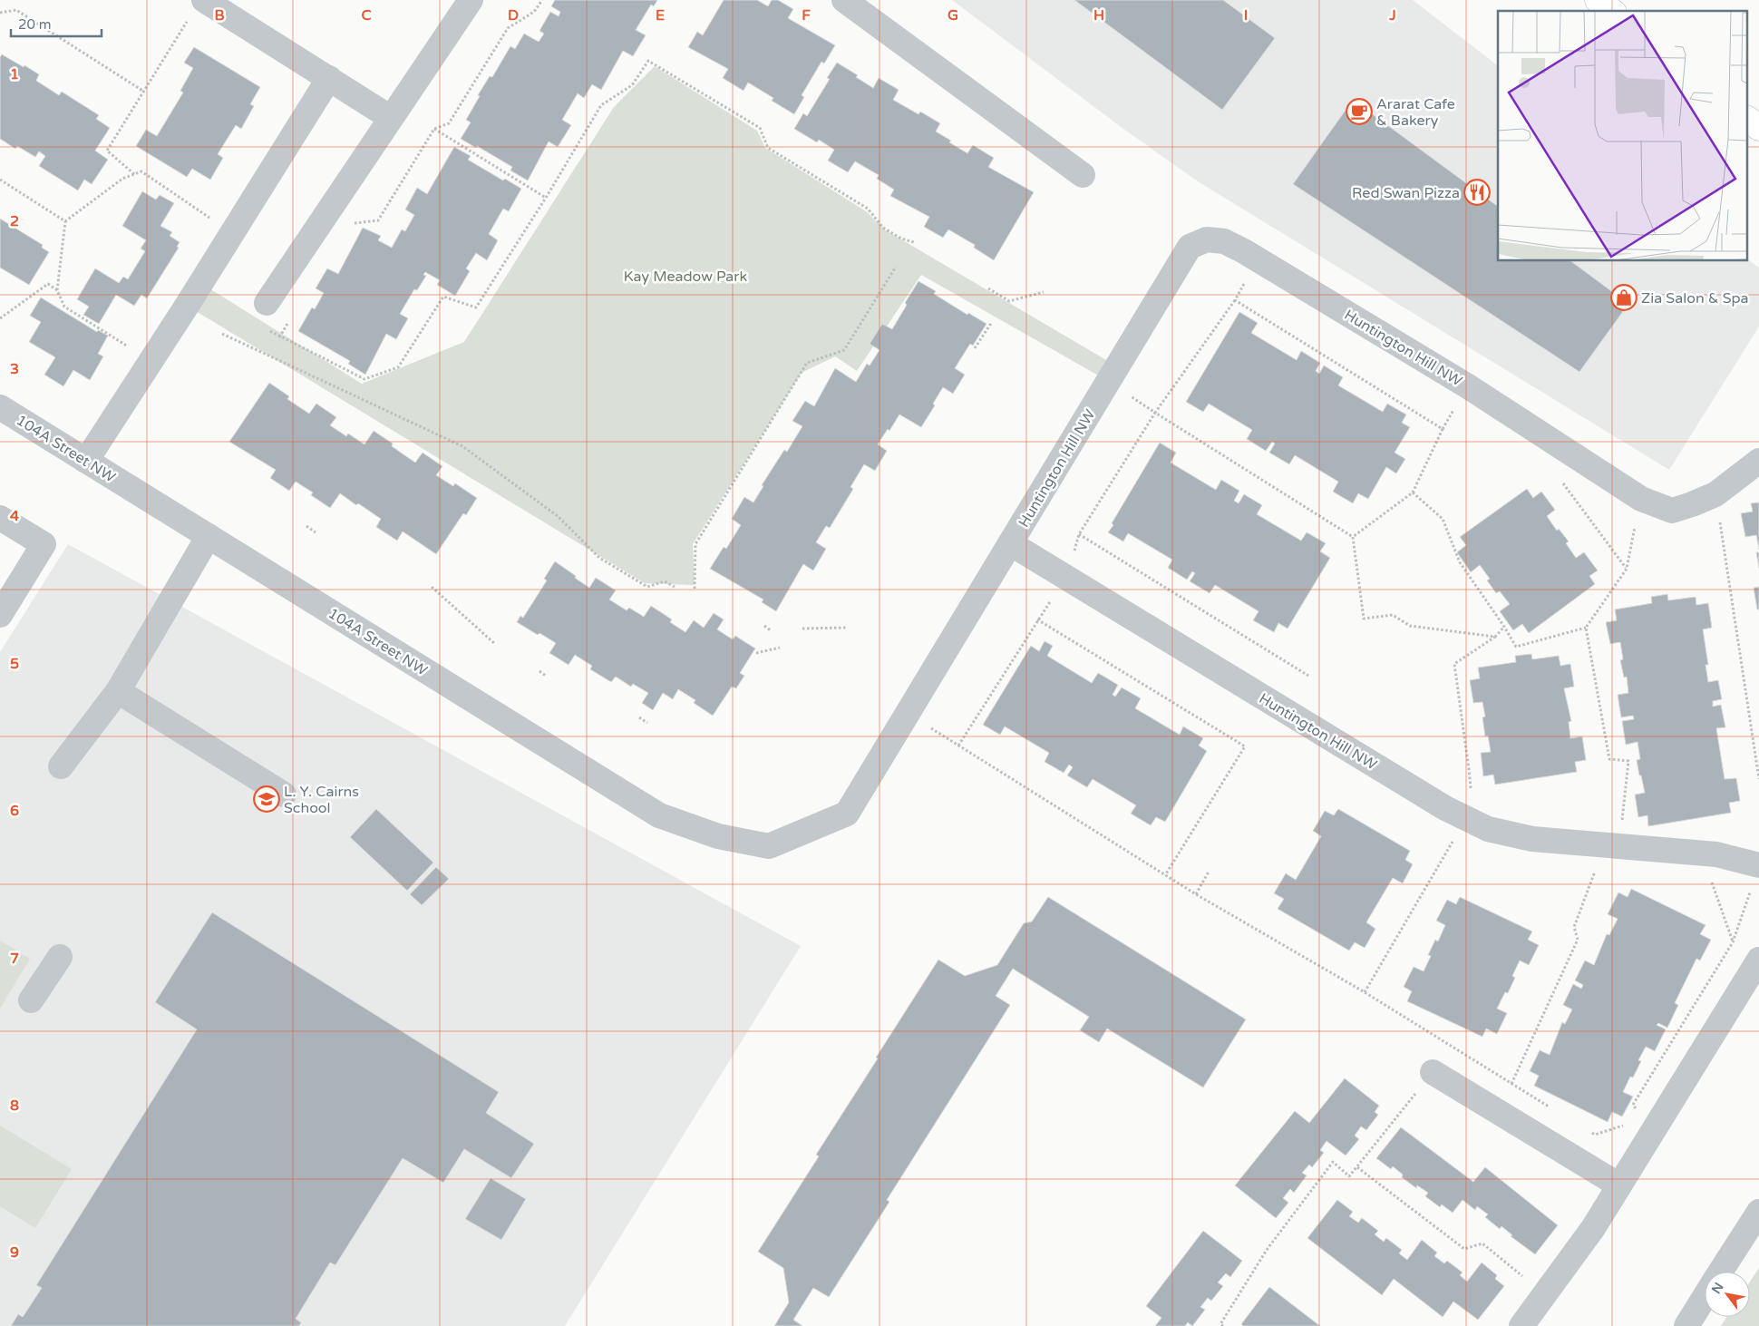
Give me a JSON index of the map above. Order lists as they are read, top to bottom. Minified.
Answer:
{"streets":{"street":["Huntington Hill NW","104A Street NW"]},"crossings":[["Huntington Hill NW","104A Street NW"]],"parks":["Kay Meadow Park"],"places":{"cafe":["Ararat Cafe & Bakery"],"restaurant":["Red Swan Pizza"],"shop":["Zia Salon & Spa"],"school or university":["L. Y. Cairns School"]},"scale_bar":"20 m","north":"top left","grid":{"columns":["B","C","D","E","F","G","H","I","J"],"rows":["1","2","3","4","5","6","7","8","9"]}}
